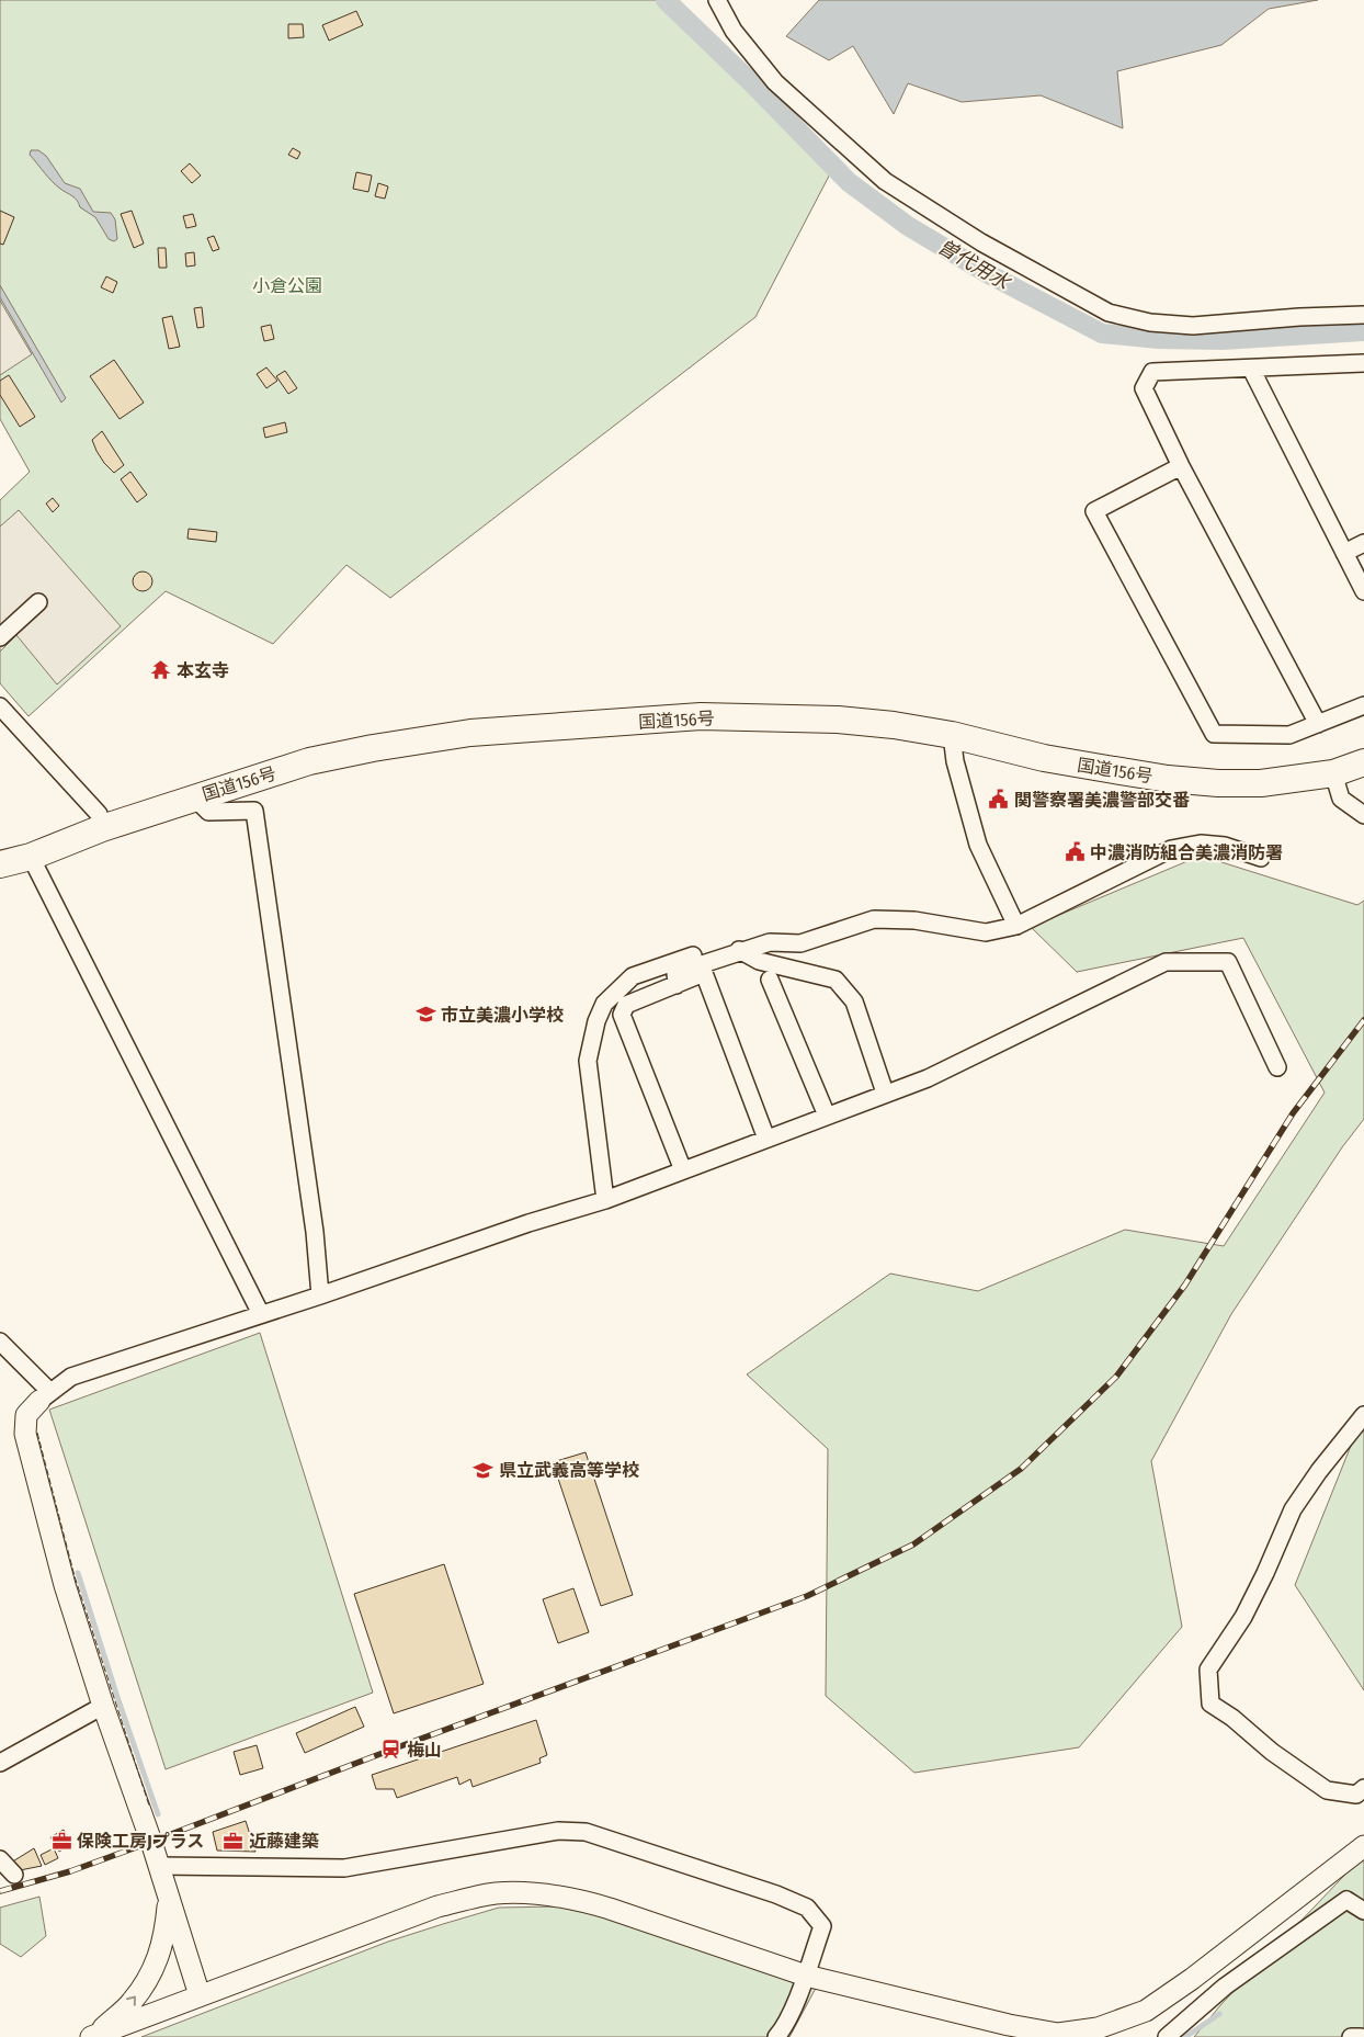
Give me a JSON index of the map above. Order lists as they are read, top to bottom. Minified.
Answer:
{"streets":{"highway":["国道156号"]},"water":["曽代用水"],"parks":["小倉公園"],"places":{"temple":["本玄寺"],"public building":["関警察署美濃警部交番","中濃消防組合美濃消防署"],"school or university":["市立美濃小学校","県立武義高等学校"],"station":["梅山"],"office":["保険工房Jプラス","近藤建築"]}}
